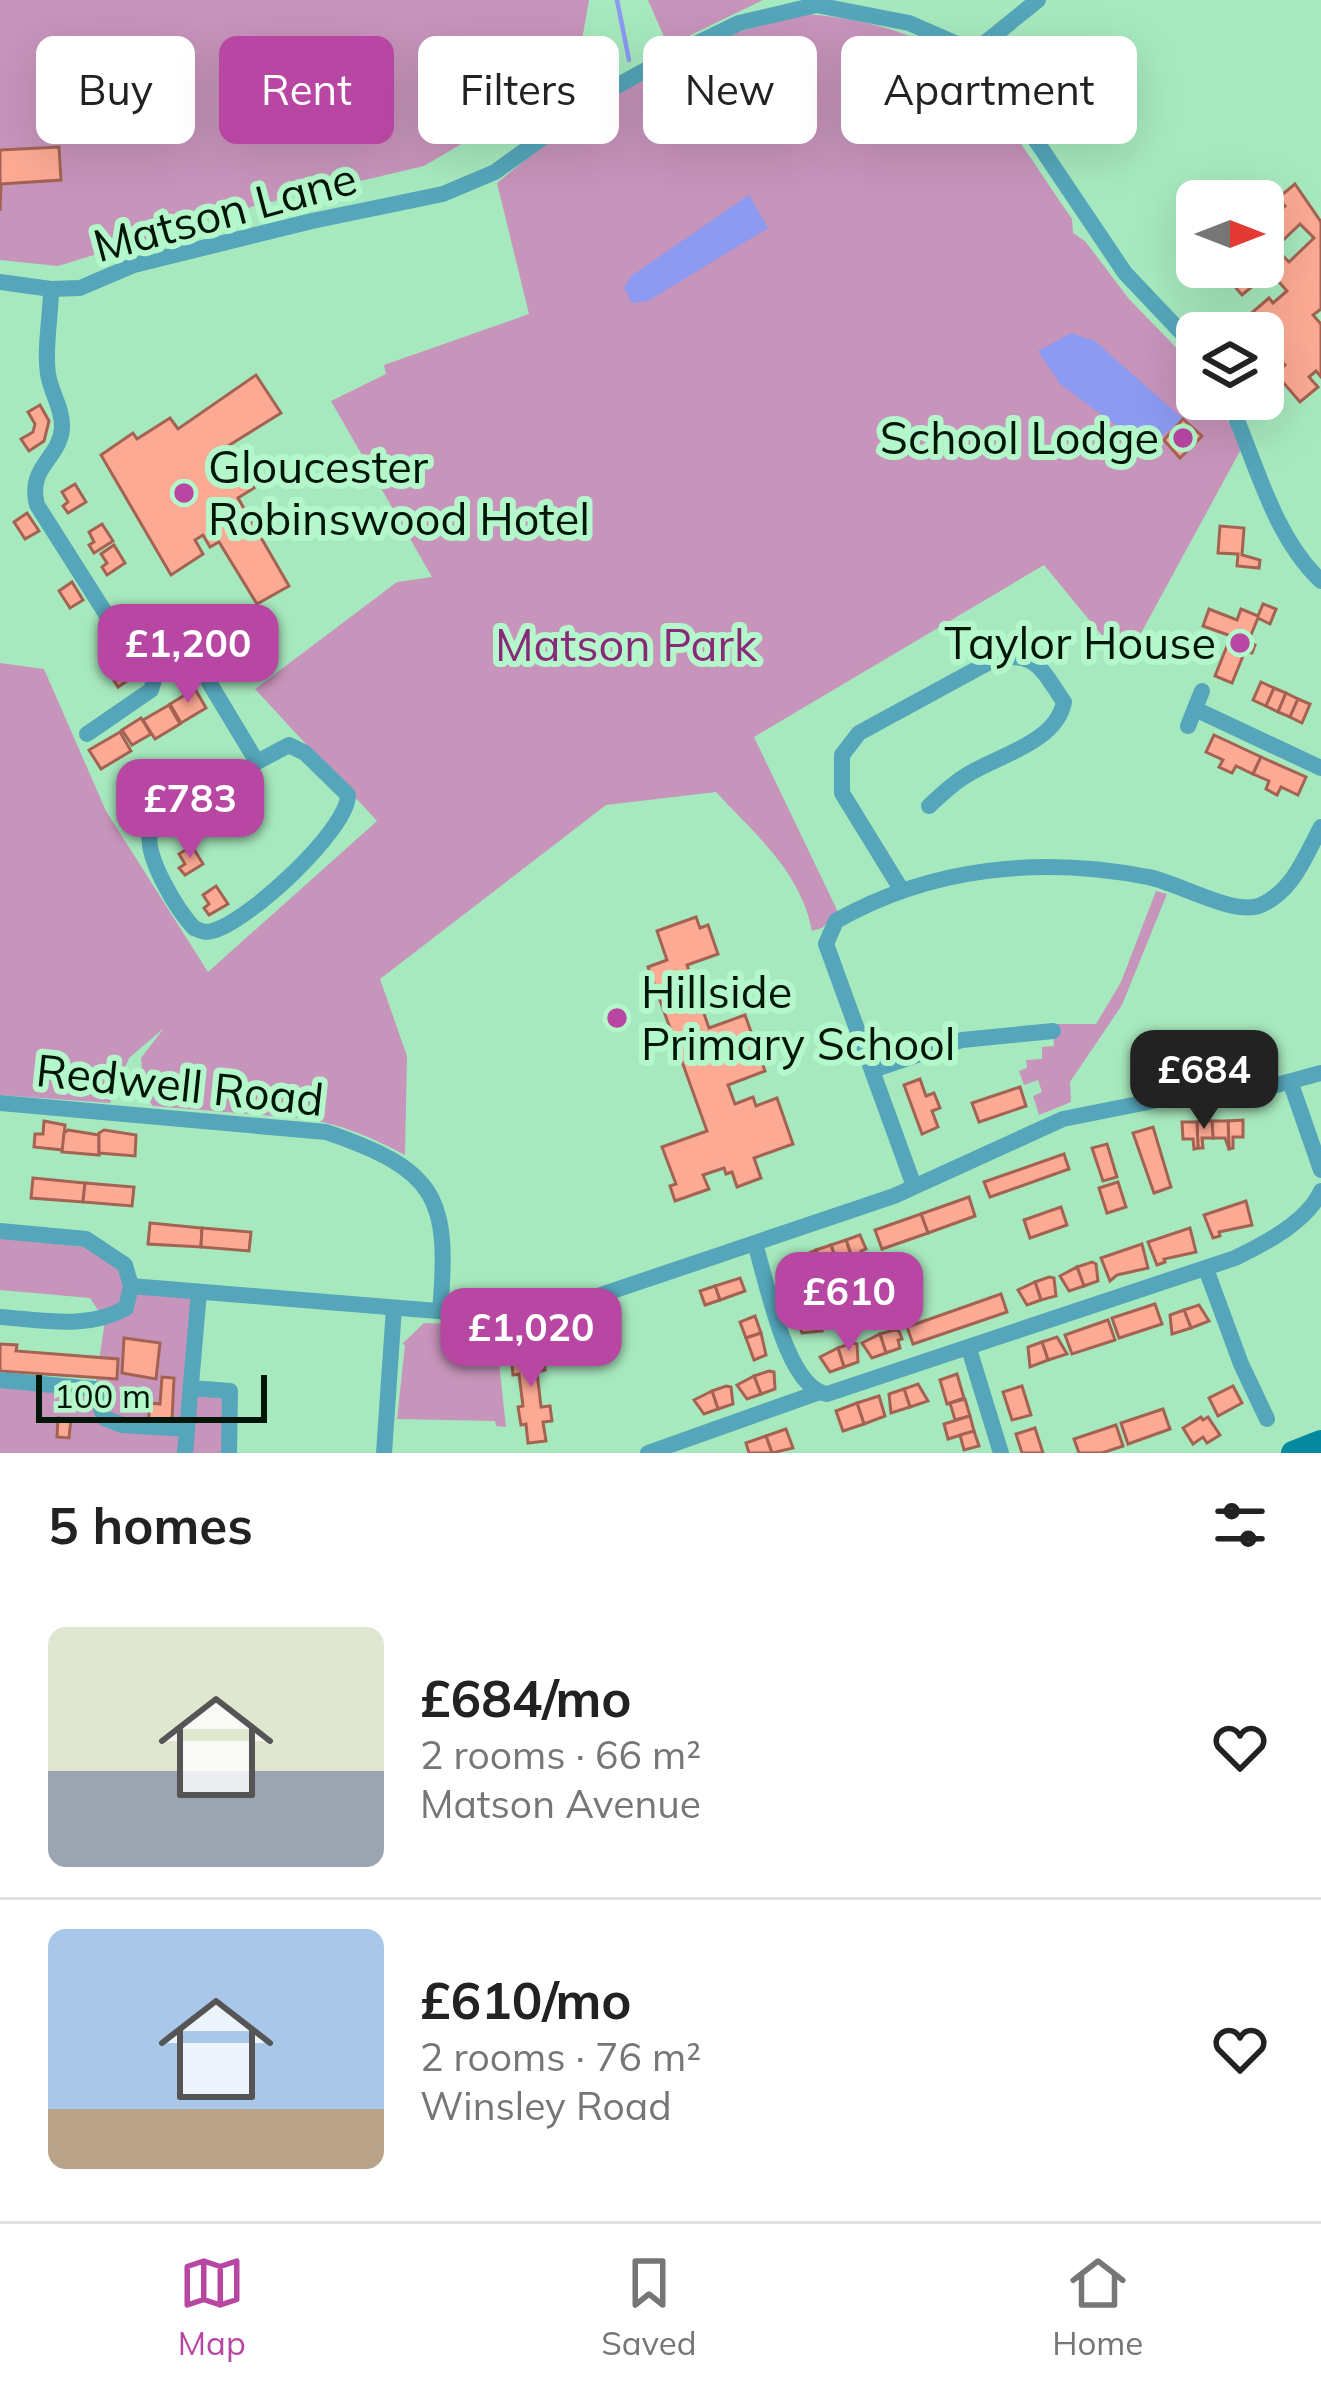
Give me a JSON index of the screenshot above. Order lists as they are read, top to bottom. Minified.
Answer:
{"streets":{"street":["Matson Lane","Redwell Road"]},"parks":["Matson Park"],"places":["School Lodge","Gloucester Robinswood Hotel","Taylor House","Hillside Primary School"],"scale_bar":"100 m","north":"right","page":{"chip":["Buy","Rent","Filters","New","Apartment"],"price":["£1,200","£783","£684","£610","£1,020"],"scale":"100 m","heading":"5 homes","list":[{"name":"£684/mo","note":"2 rooms · 66 m² · Matson Avenue"},{"name":"£610/mo","note":"2 rooms · 76 m² · Winsley Road"}],"tabs":["Map","Saved","Home"]}}
